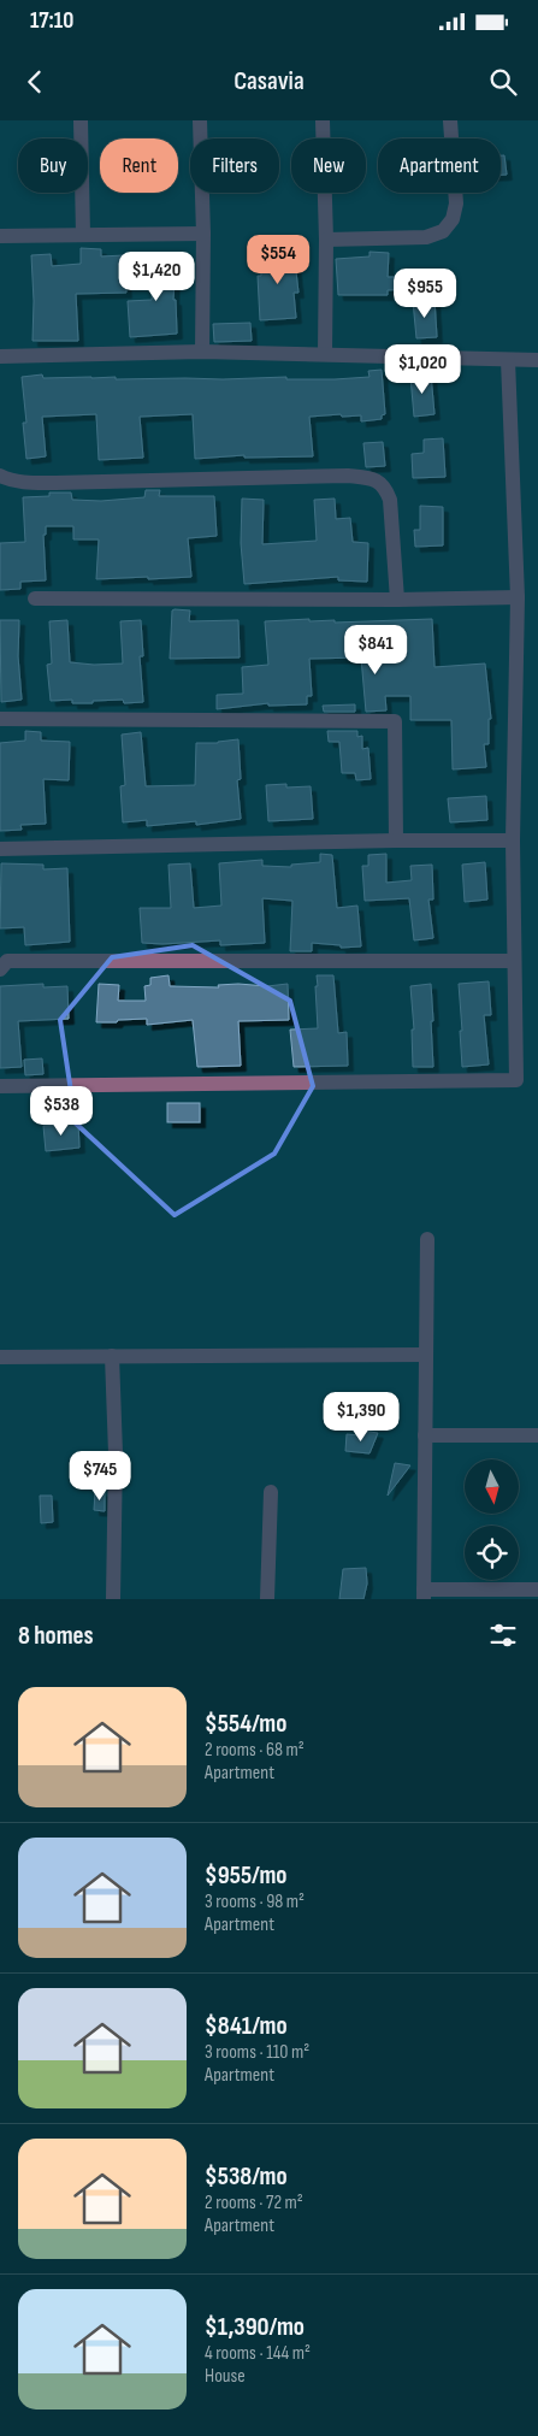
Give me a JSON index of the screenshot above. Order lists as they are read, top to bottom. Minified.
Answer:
{"north":"bottom","page":{"status":"17:10","header":"Casavia","chip":["Buy","Rent","Filters","New","Apartment"],"price":["$554","$1,420","$955","$1,020","$841","$538","$1,390","$745"],"heading":"8 homes","list":[{"name":"$554/mo","note":"2 rooms · 68 m² · Apartment"},{"name":"$955/mo","note":"3 rooms · 98 m² · Apartment"},{"name":"$841/mo","note":"3 rooms · 110 m² · Apartment"},{"name":"$538/mo","note":"2 rooms · 72 m² · Apartment"},{"name":"$1,390/mo","note":"4 rooms · 144 m² · House"}]}}
